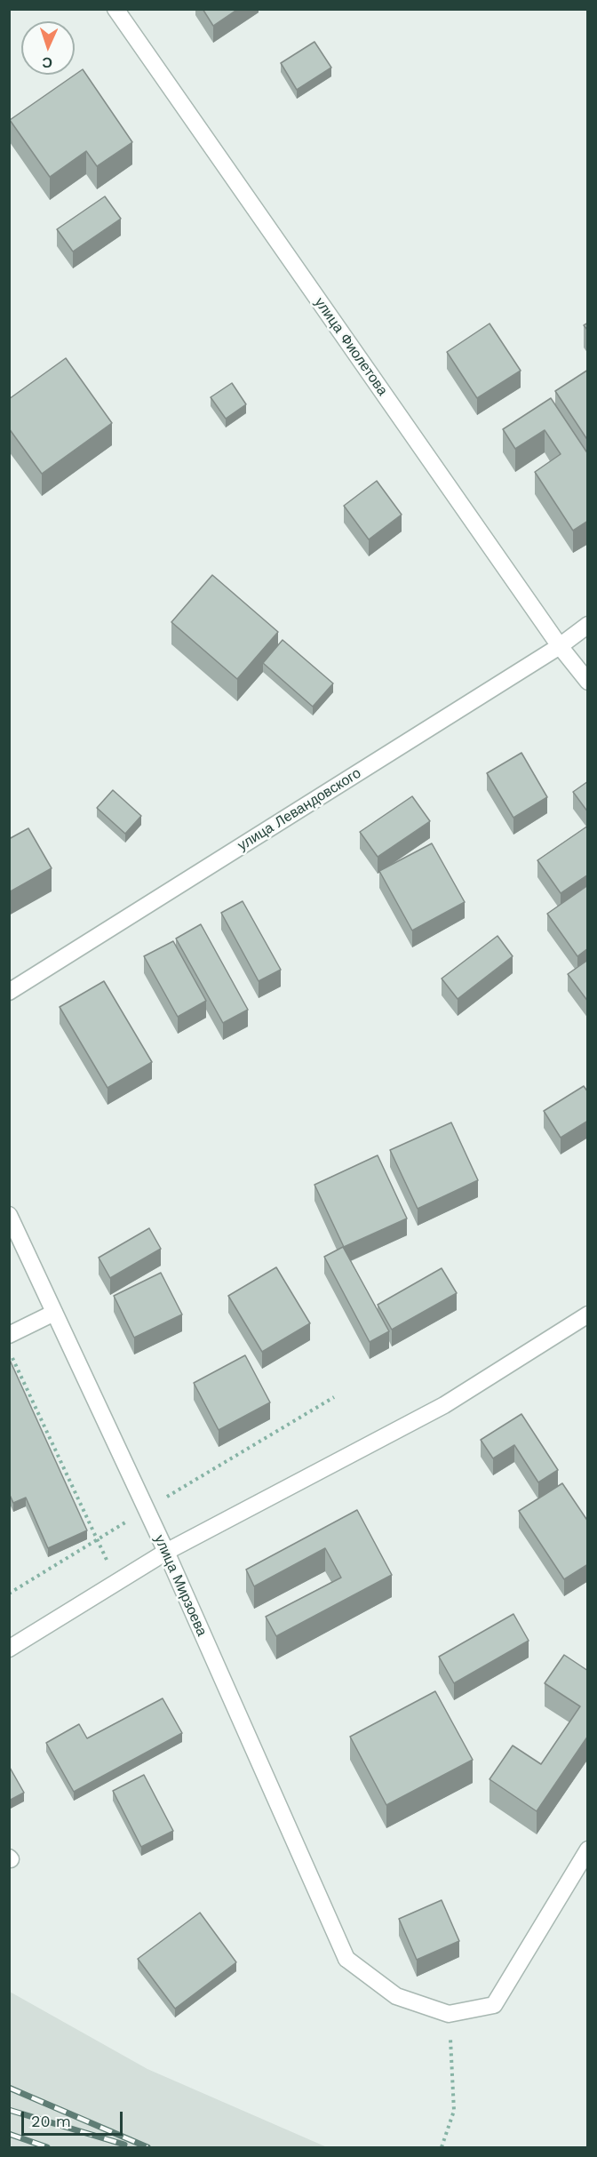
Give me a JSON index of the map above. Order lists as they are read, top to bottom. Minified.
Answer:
{"streets":{"street":["улица Фиолетова","улица Левандовского","улица Мирзоева"]},"crossings":[["улица Фиолетова","улица Левандовского"]],"scale_bar":"20 m","north":"bottom"}
